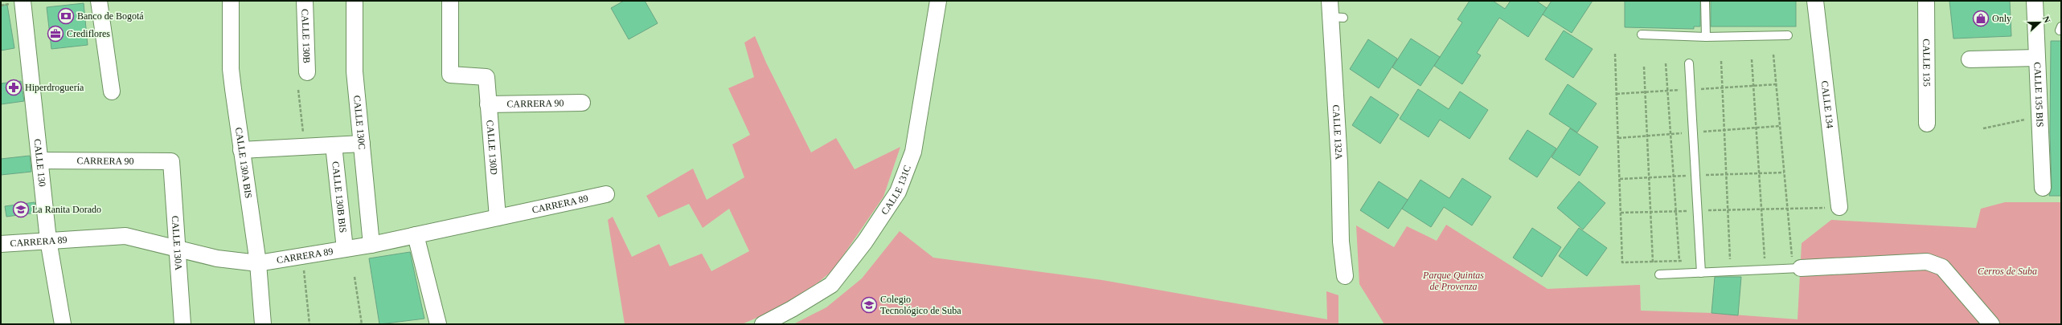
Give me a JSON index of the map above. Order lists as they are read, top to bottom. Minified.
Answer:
{"streets":{"street":["CALLE 130B","CALLE 135","CALLE 135 BIS","CARRERA 90","CALLE 134","CALLE 130C","CALLE 132A","CALLE 130D","CALLE 130","CALLE 130A BIS","CALLE 131C","CALLE 130B BIS","CARRERA 89","CALLE 130A"]},"crossings":[["CARRERA 90","CALLE 130D"],["CARRERA 90","CALLE 130"],["CARRERA 90","CALLE 130A"],["CALLE 130C","CARRERA 89"],["CALLE 130D","CARRERA 89"],["CALLE 130","CARRERA 89"],["CALLE 130A BIS","CARRERA 89"],["CALLE 130B BIS","CARRERA 89"],["CARRERA 89","CALLE 130A"]],"parks":["Cerros de Suba","Parque Quintas de Provenza"],"places":{"bank":["Banco de Bogotá"],"shop":["Only"],"office":["Crediflores"],"pharmacy":["Hiperdroguería"],"school or university":["La Ranita Dorado","Colegio Tecnológico de Suba"]},"north":"right"}
